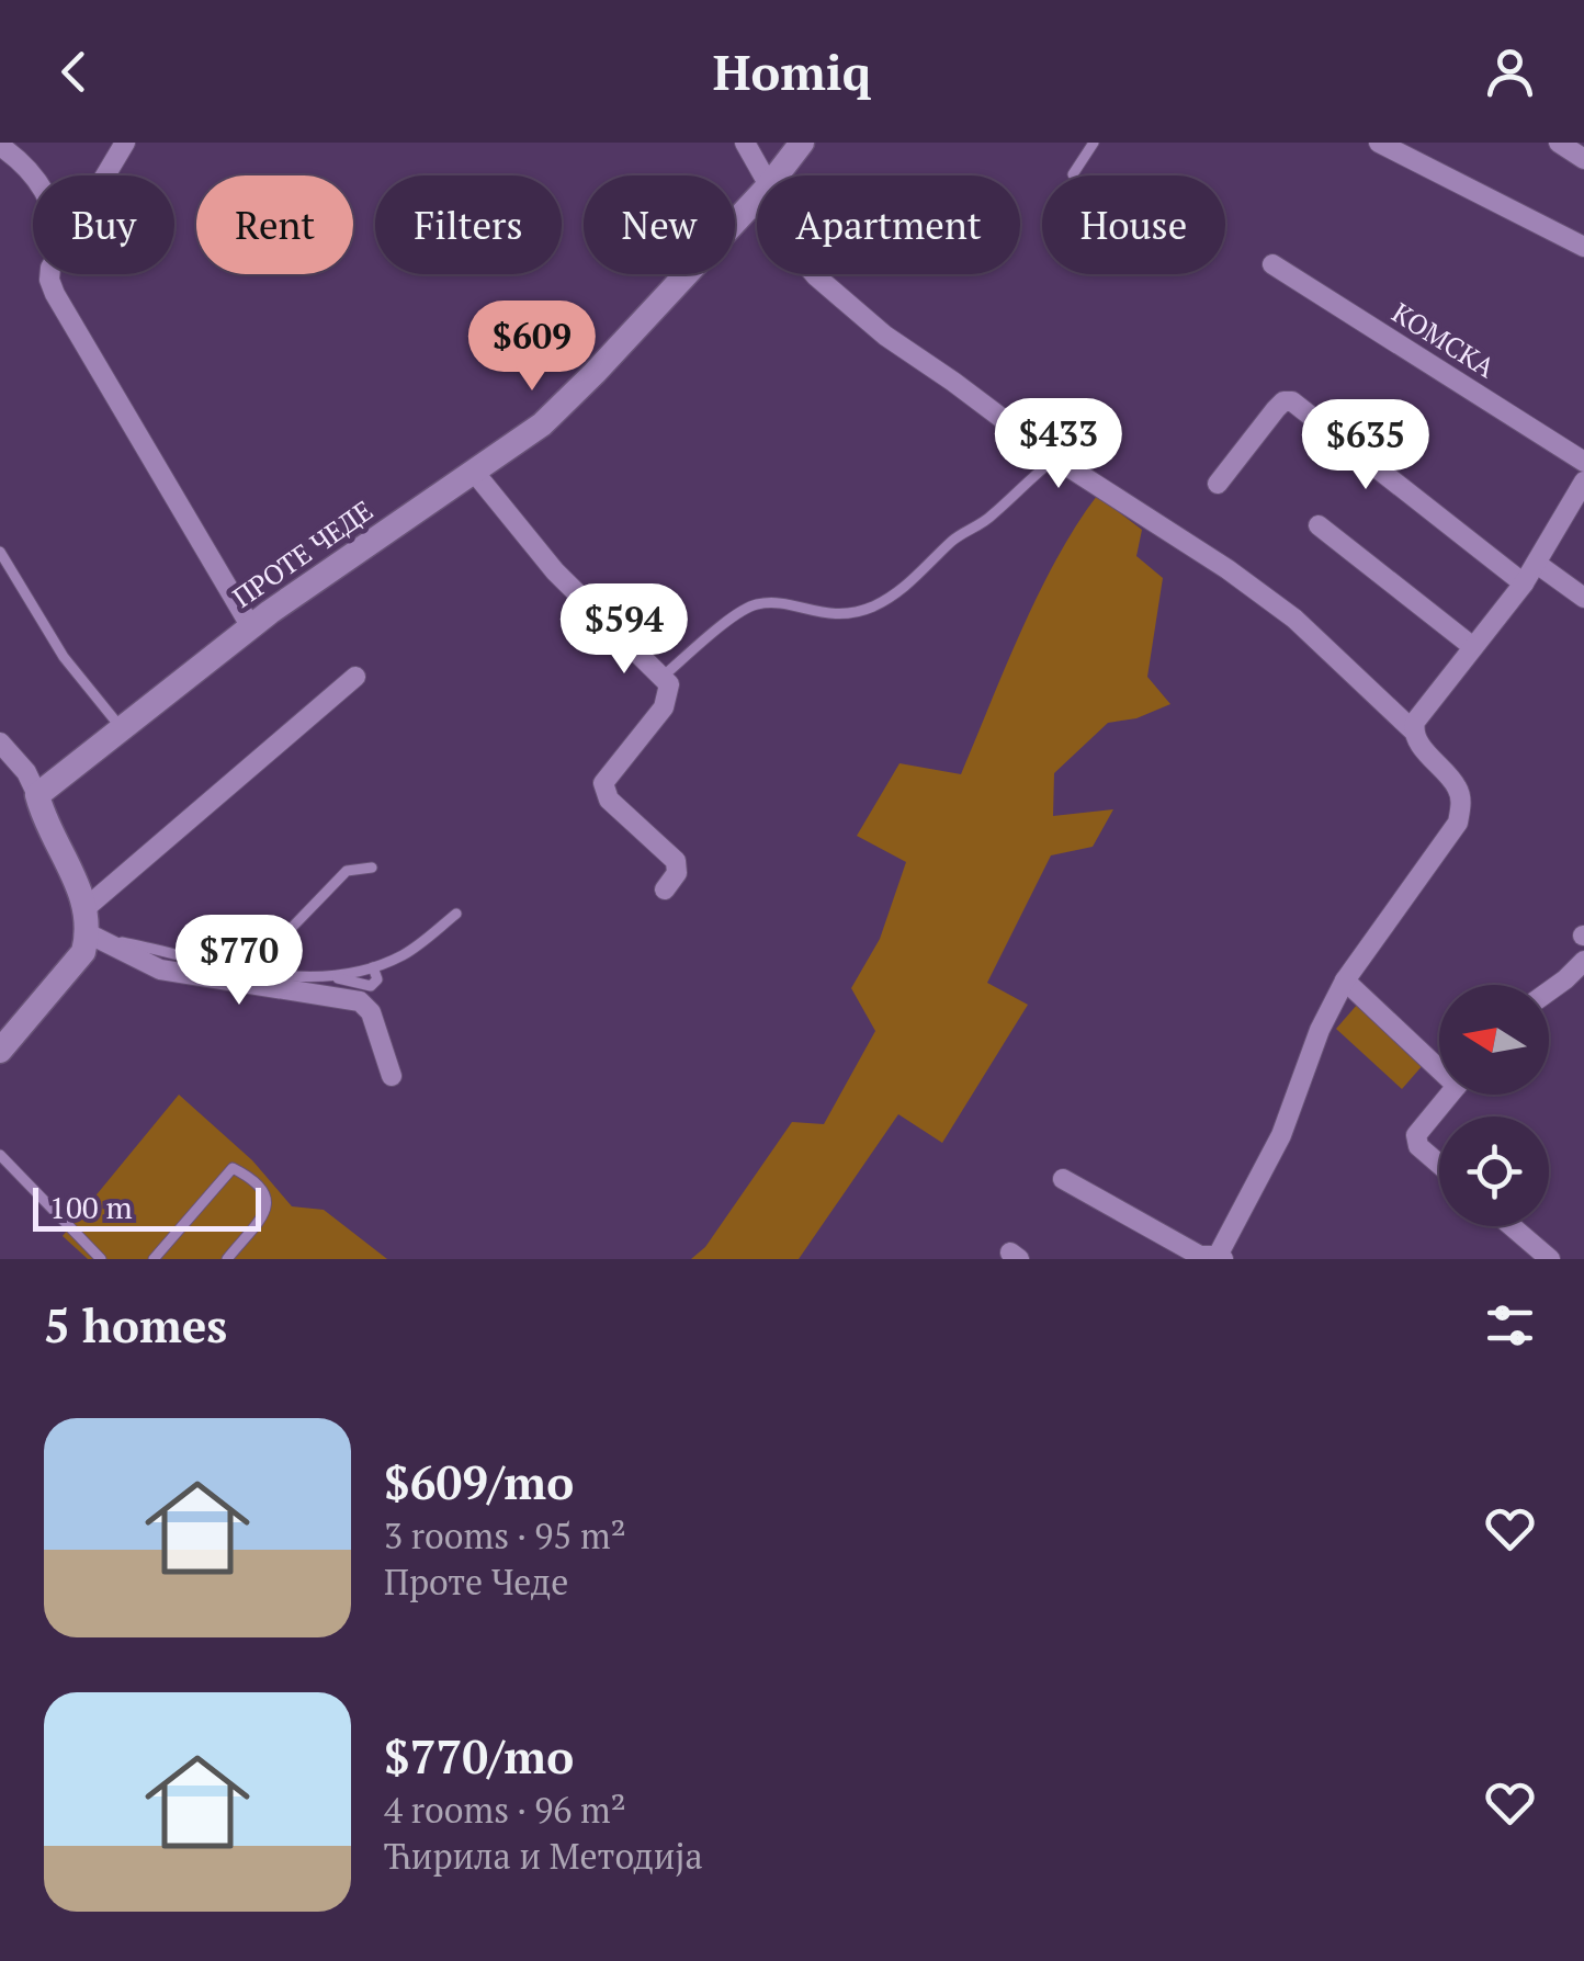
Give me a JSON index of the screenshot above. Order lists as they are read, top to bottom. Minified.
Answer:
{"streets":{"street":["КОМСКА","ПРОТЕ ЧЕДЕ"]},"scale_bar":"100 m","north":"left","page":{"header":"Homiq","chip":["Buy","Rent","Filters","New","Apartment","House"],"price":["$609","$433","$635","$594","$770"],"scale":"100 m","heading":"5 homes","list":[{"name":"$609/mo","note":"3 rooms · 95 m² · Проте Чеде"},{"name":"$770/mo","note":"4 rooms · 96 m² · Ћирила и Методија"}]}}
